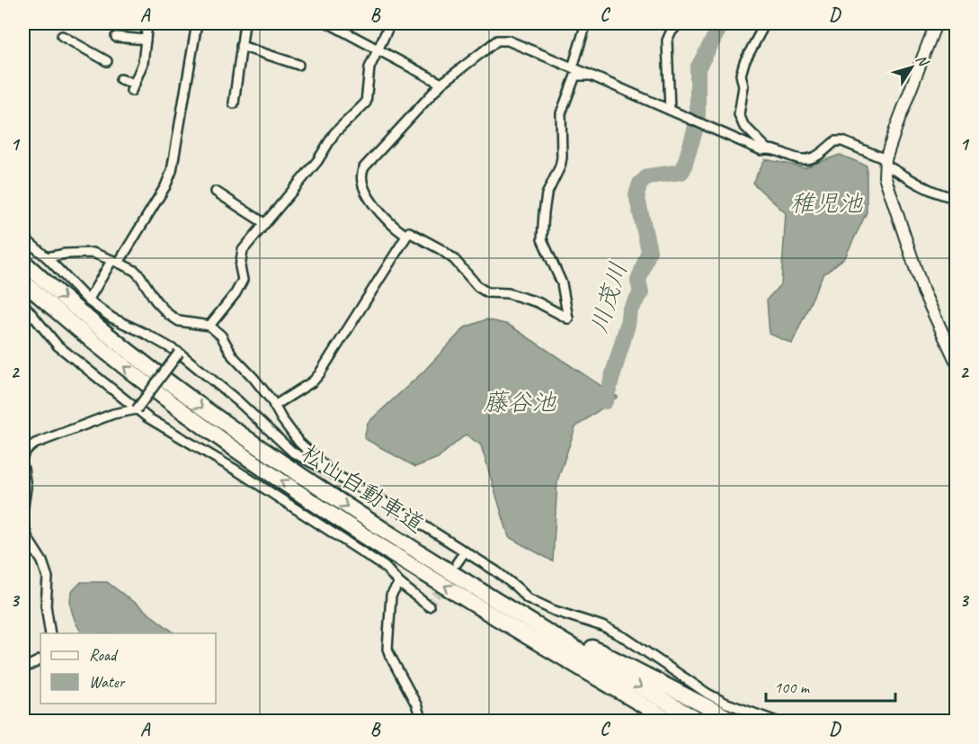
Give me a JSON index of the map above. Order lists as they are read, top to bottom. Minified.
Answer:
{"streets":{"highway":["松山自動車道"]},"water":["稚児池","川茂川","藤谷池"],"legend":["Road","Water"],"scale_bar":"100 m","north":"top right","grid":{"columns":["A","B","C","D"],"rows":["1","2","3"]}}
